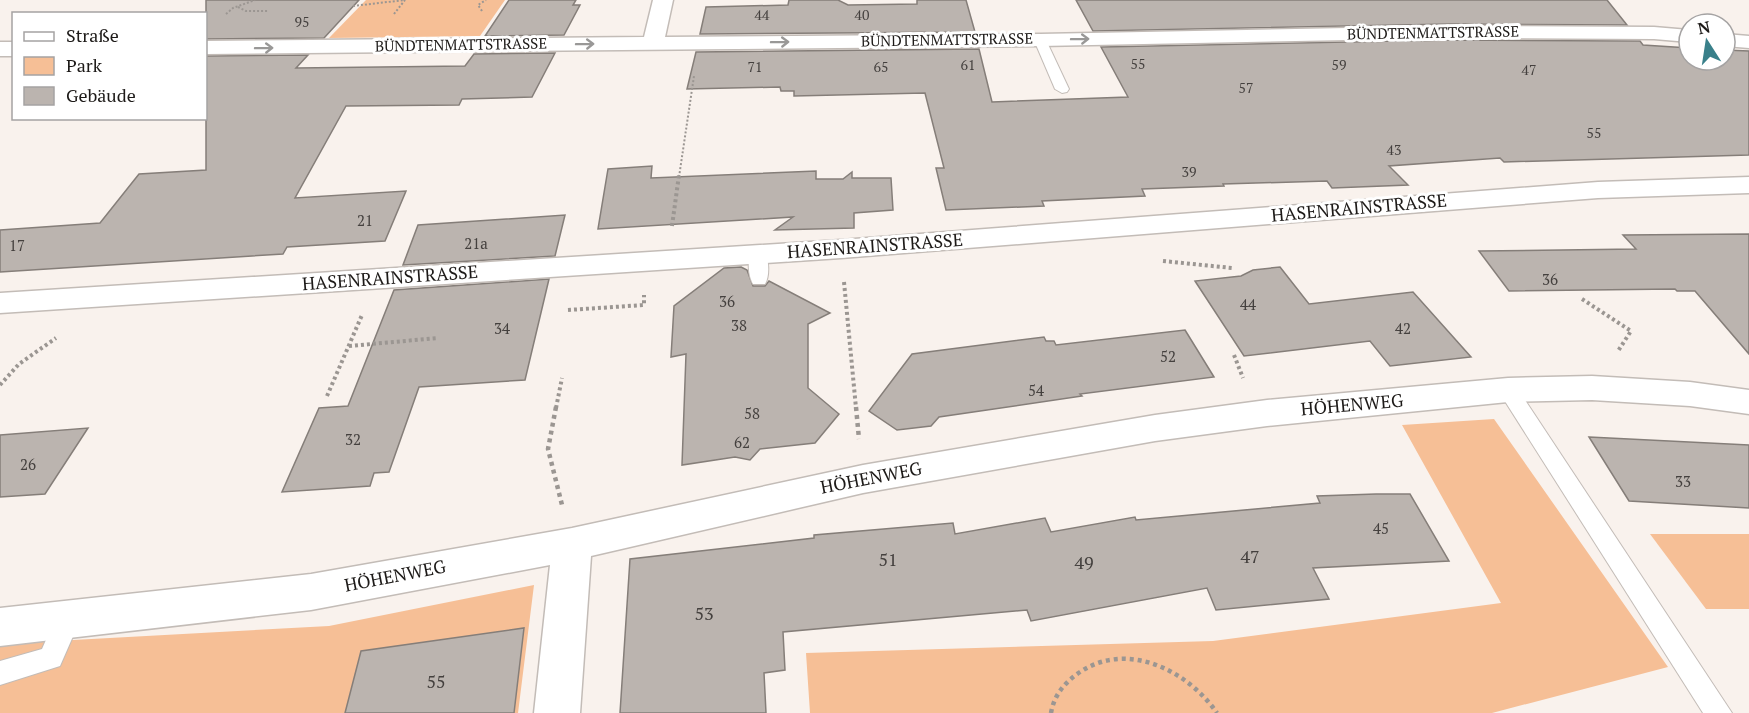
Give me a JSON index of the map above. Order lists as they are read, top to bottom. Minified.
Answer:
{"streets":{"street":["BÜNDTENMATTSTRASSE","HASENRAINSTRASSE","HÖHENWEG"]},"one_way":["BÜNDTENMATTSTRASSE"],"house_numbers":["44","40","95","55","61","59","71","65","47","57","55","43","39","21","21a","17","36","36","44","38","34","42","52","54","58","32","62","26","33","45","47","51","49","53","55"],"legend":["Straße","Park","Gebäude"],"north":"top"}
